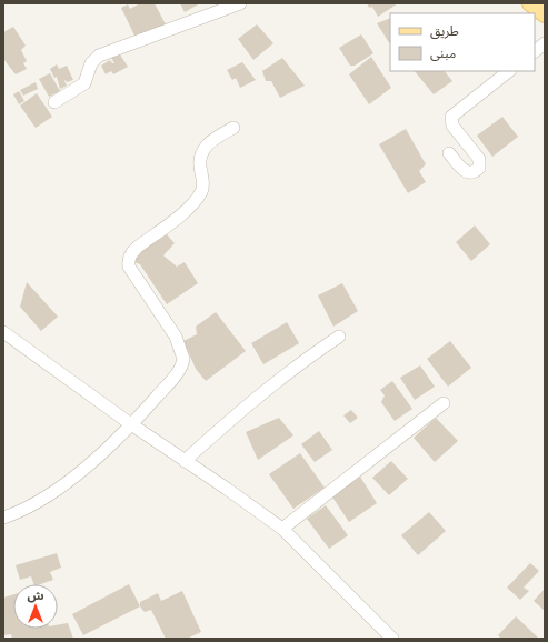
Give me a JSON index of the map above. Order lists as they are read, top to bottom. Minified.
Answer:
{"legend":["طريق","مبنى"],"north":"top"}
